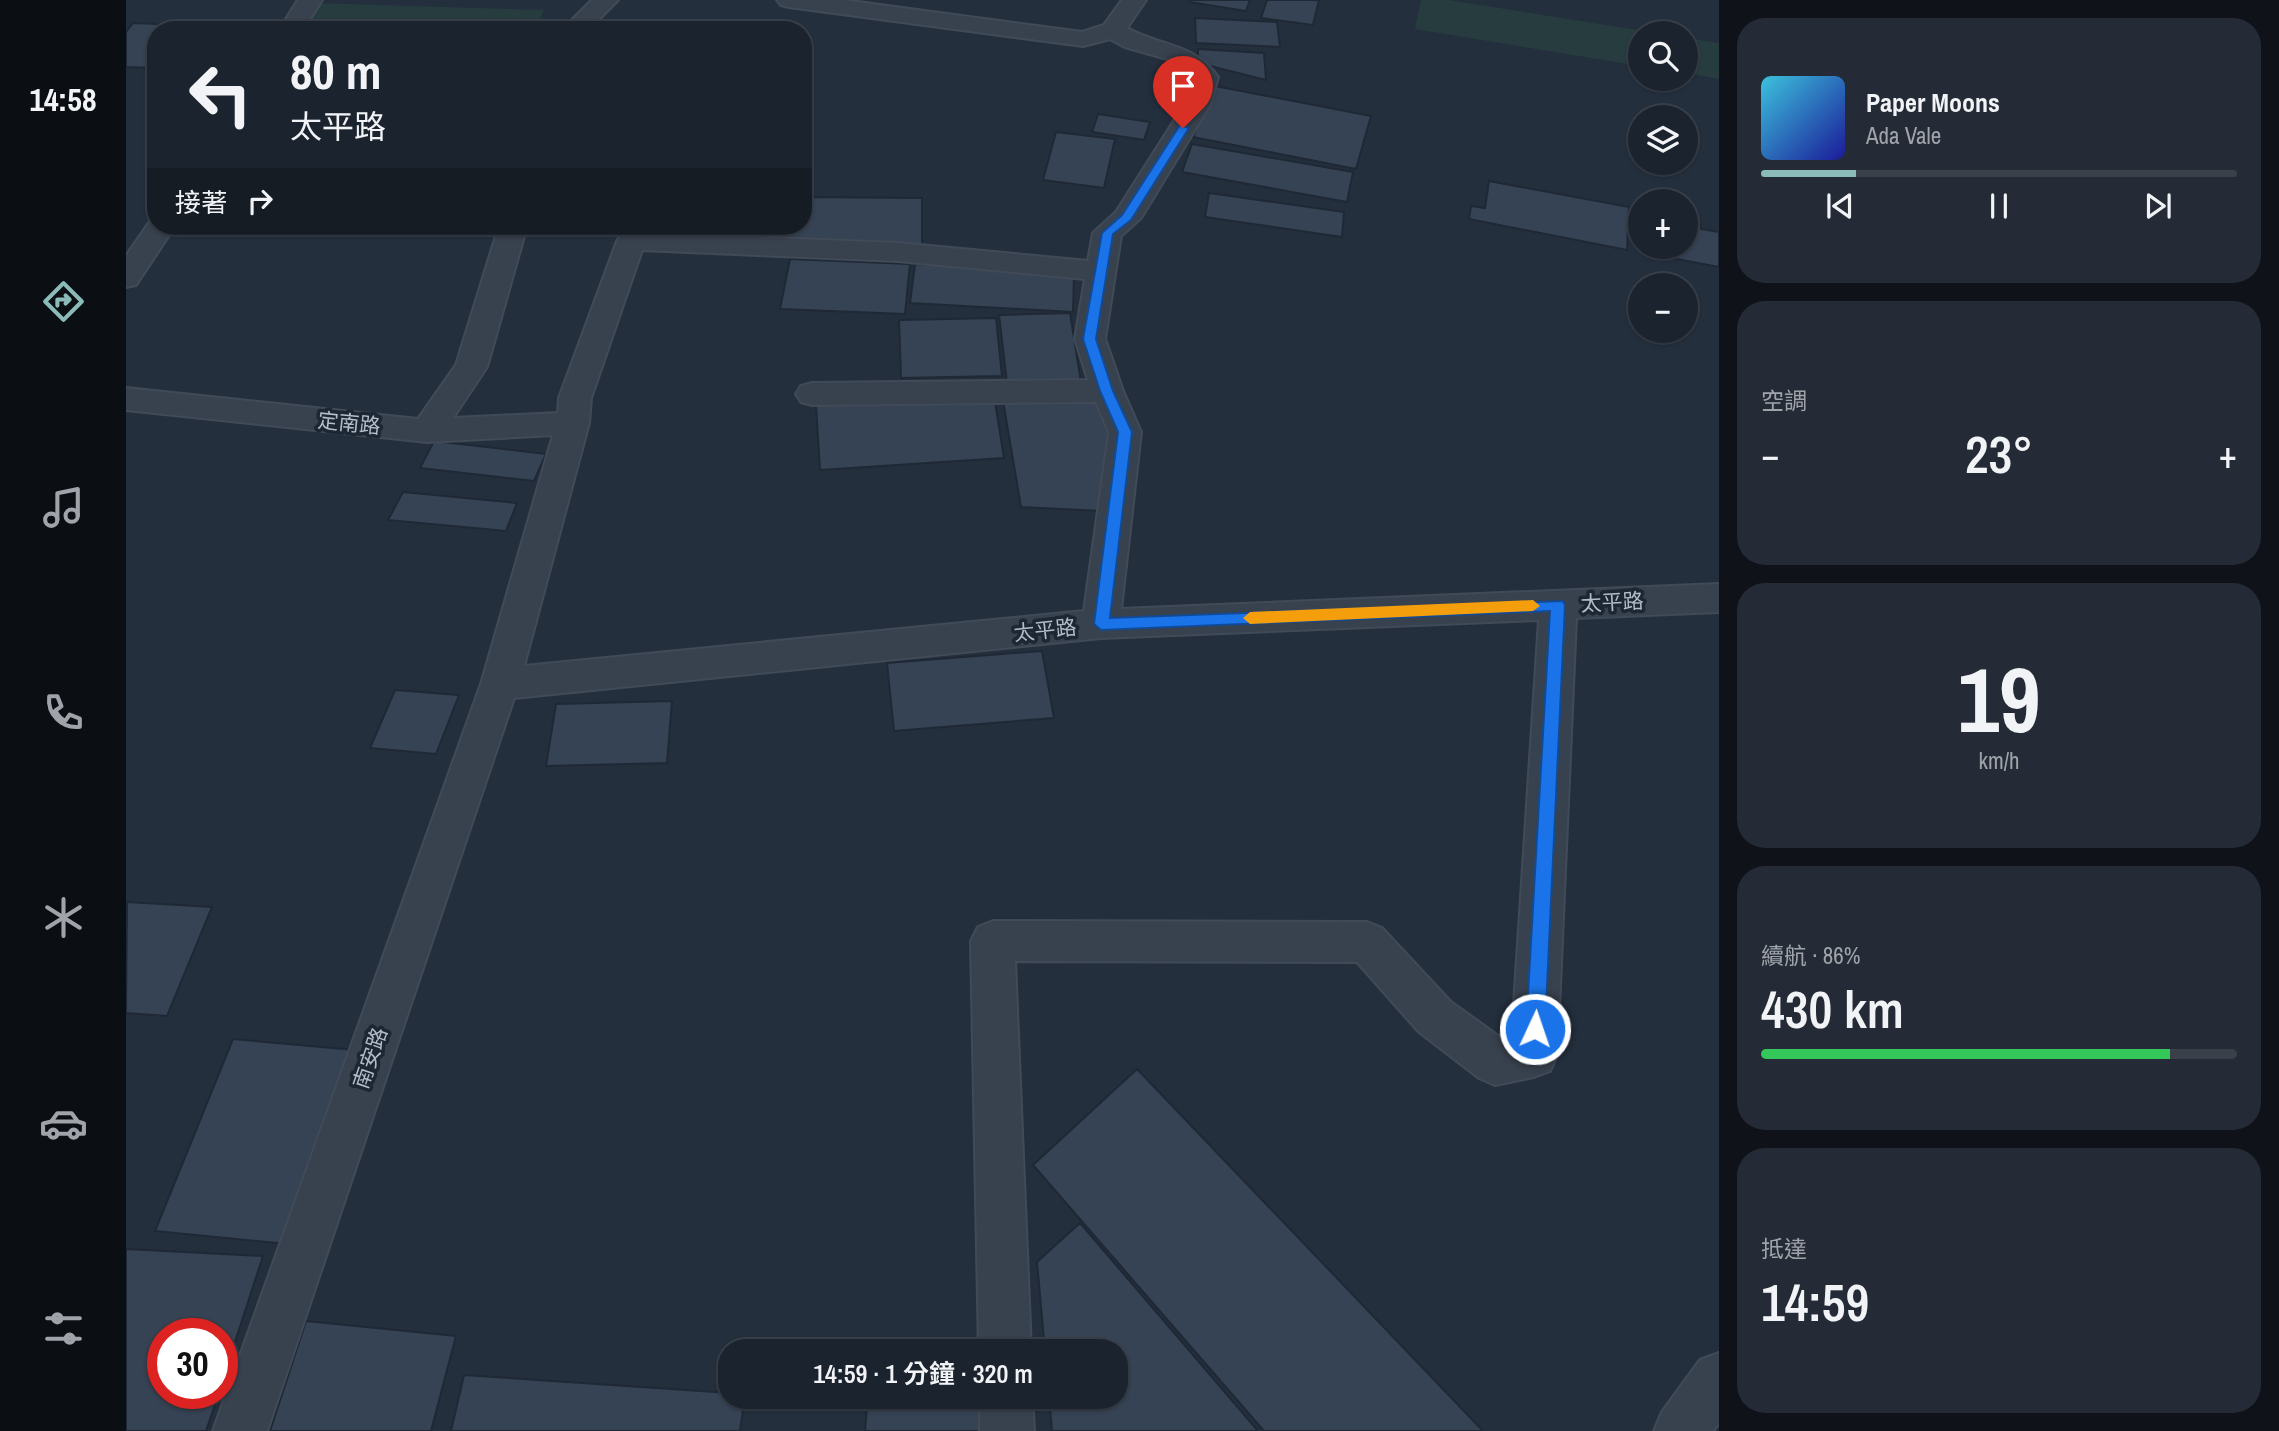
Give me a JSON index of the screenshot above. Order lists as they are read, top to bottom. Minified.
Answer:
{"streets":{"street":["定南路","太平路","南安路"]},"crossings":[["定南路","南安路"],["太平路","南安路"]],"page":{"tabs":"14:58","map_buttons":["+","−"],"turn":["80 m","太平路"],"song":["Paper Moons","Ada Vale"],"then":"接著","tile":["空調",["19","km/h"],["續航 · 86%","430 km"],["抵達","14:59"]],"heat":["−","23°","+"],"limit":"30","trip":"14:59 · 1 分鐘 · 320 m"}}
